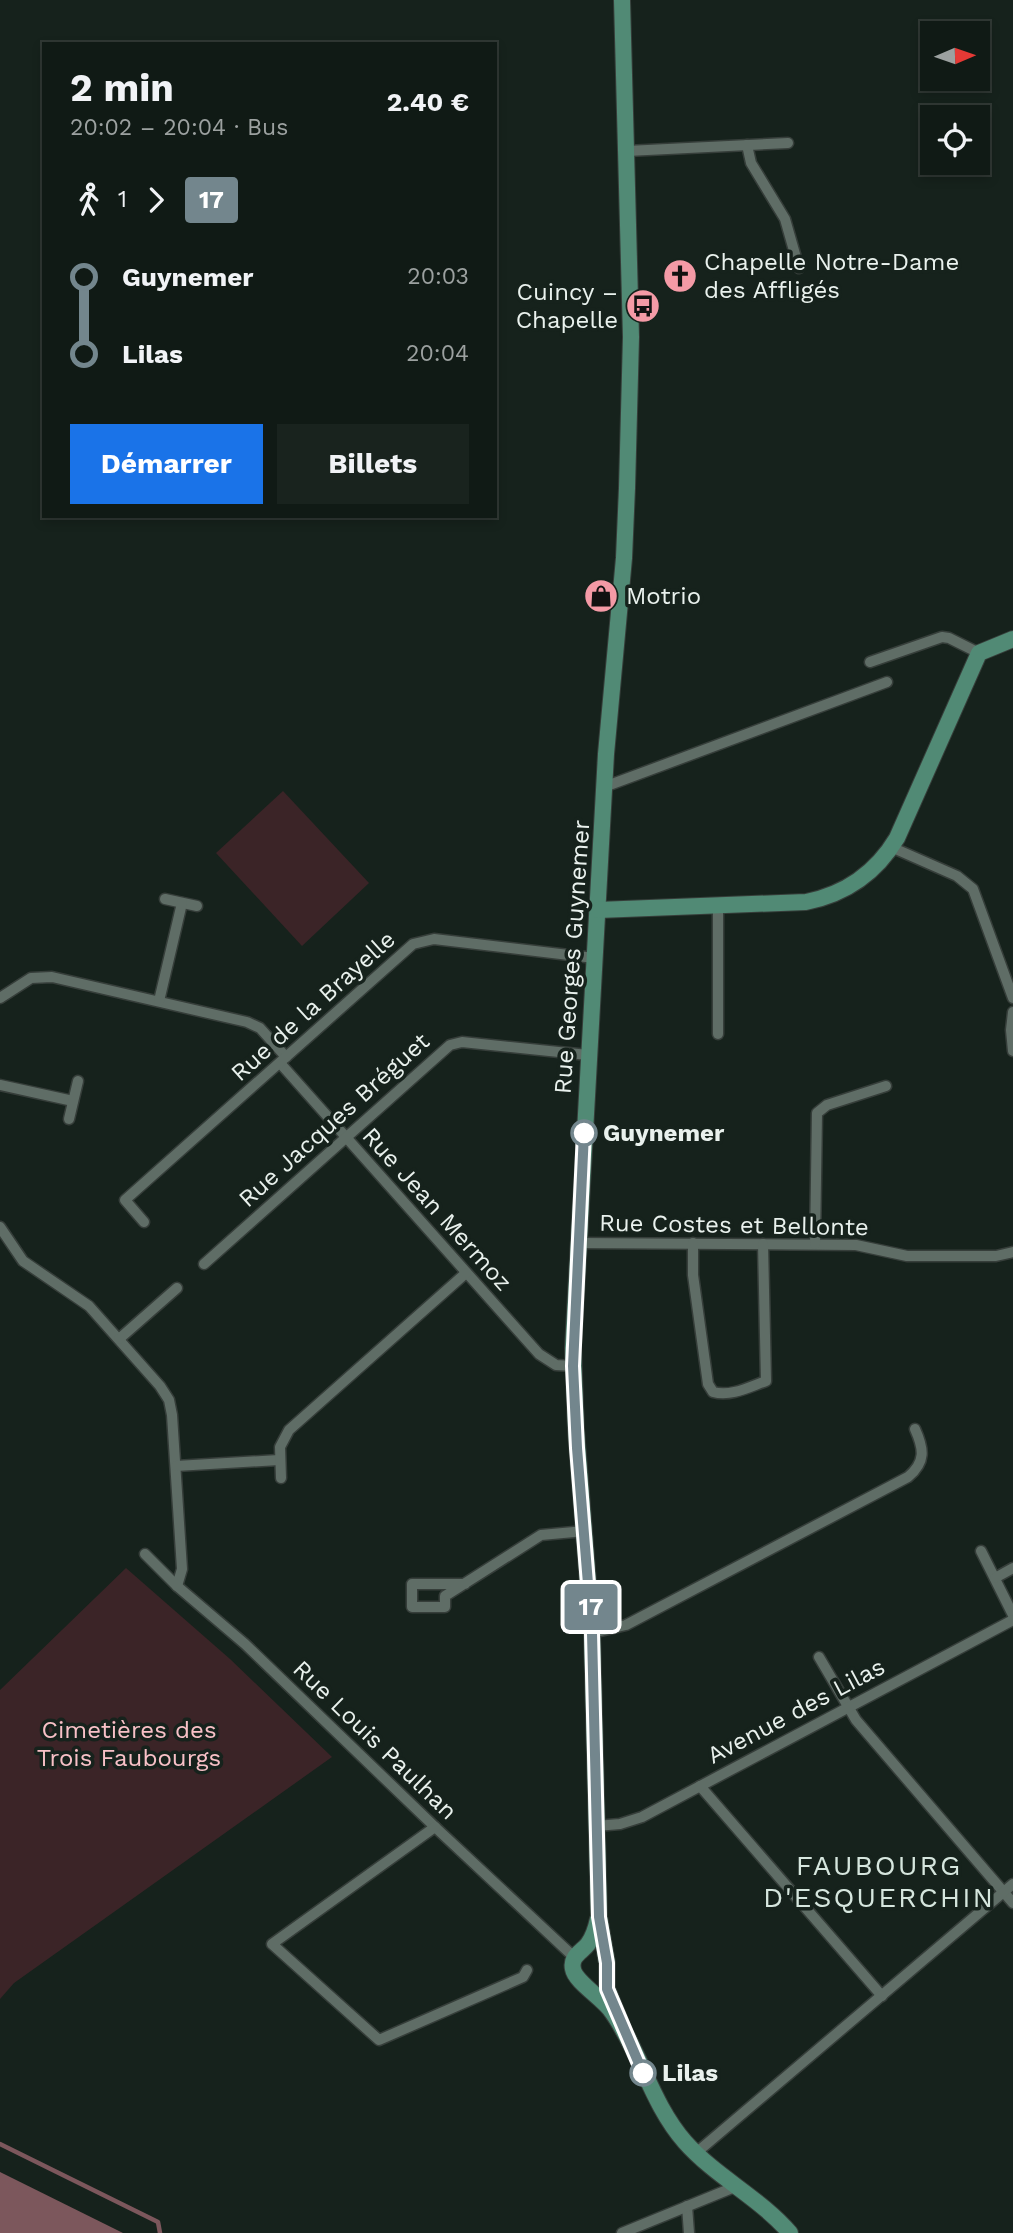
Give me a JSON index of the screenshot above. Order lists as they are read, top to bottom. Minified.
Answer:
{"streets":{"main road":["Rue Georges Guynemer"],"street":["Rue de la Brayelle","Rue Jacques Bréguet","Rue Jean Mermoz","Rue Costes et Bellonte","Avenue des Lilas","Rue Louis Paulhan"]},"crossings":[["Rue Georges Guynemer","Rue de la Brayelle"],["Rue Georges Guynemer","Rue Jacques Bréguet"],["Rue Georges Guynemer","Rue Jean Mermoz"],["Rue Georges Guynemer","Rue Costes et Bellonte"],["Rue Georges Guynemer","Avenue des Lilas"],["Rue Georges Guynemer","Rue Louis Paulhan"],["Rue de la Brayelle","Rue Jean Mermoz"],["Rue Jacques Bréguet","Rue Jean Mermoz"]],"districts":["FAUBOURG D'ESQUERCHIN"],"parks":["Cimetières des Trois Faubourgs"],"places":{"church":["Chapelle Notre-Dame des Affligés"],"bus stop":["Cuincy – Chapelle"],"shop":["Motrio"],"other":["Guynemer","Lilas"]},"lines":["bus line 17"],"north":"right","page":{"on_map":"17","heading":["2 min","20:02 – 20:04 · Bus","2.40 €"],"legs":["1","17"],"list":[{"name":"Guynemer","value":"20:03"},{"name":"Lilas","value":"20:04"}],"buttons":["Démarrer","Billets"]}}
